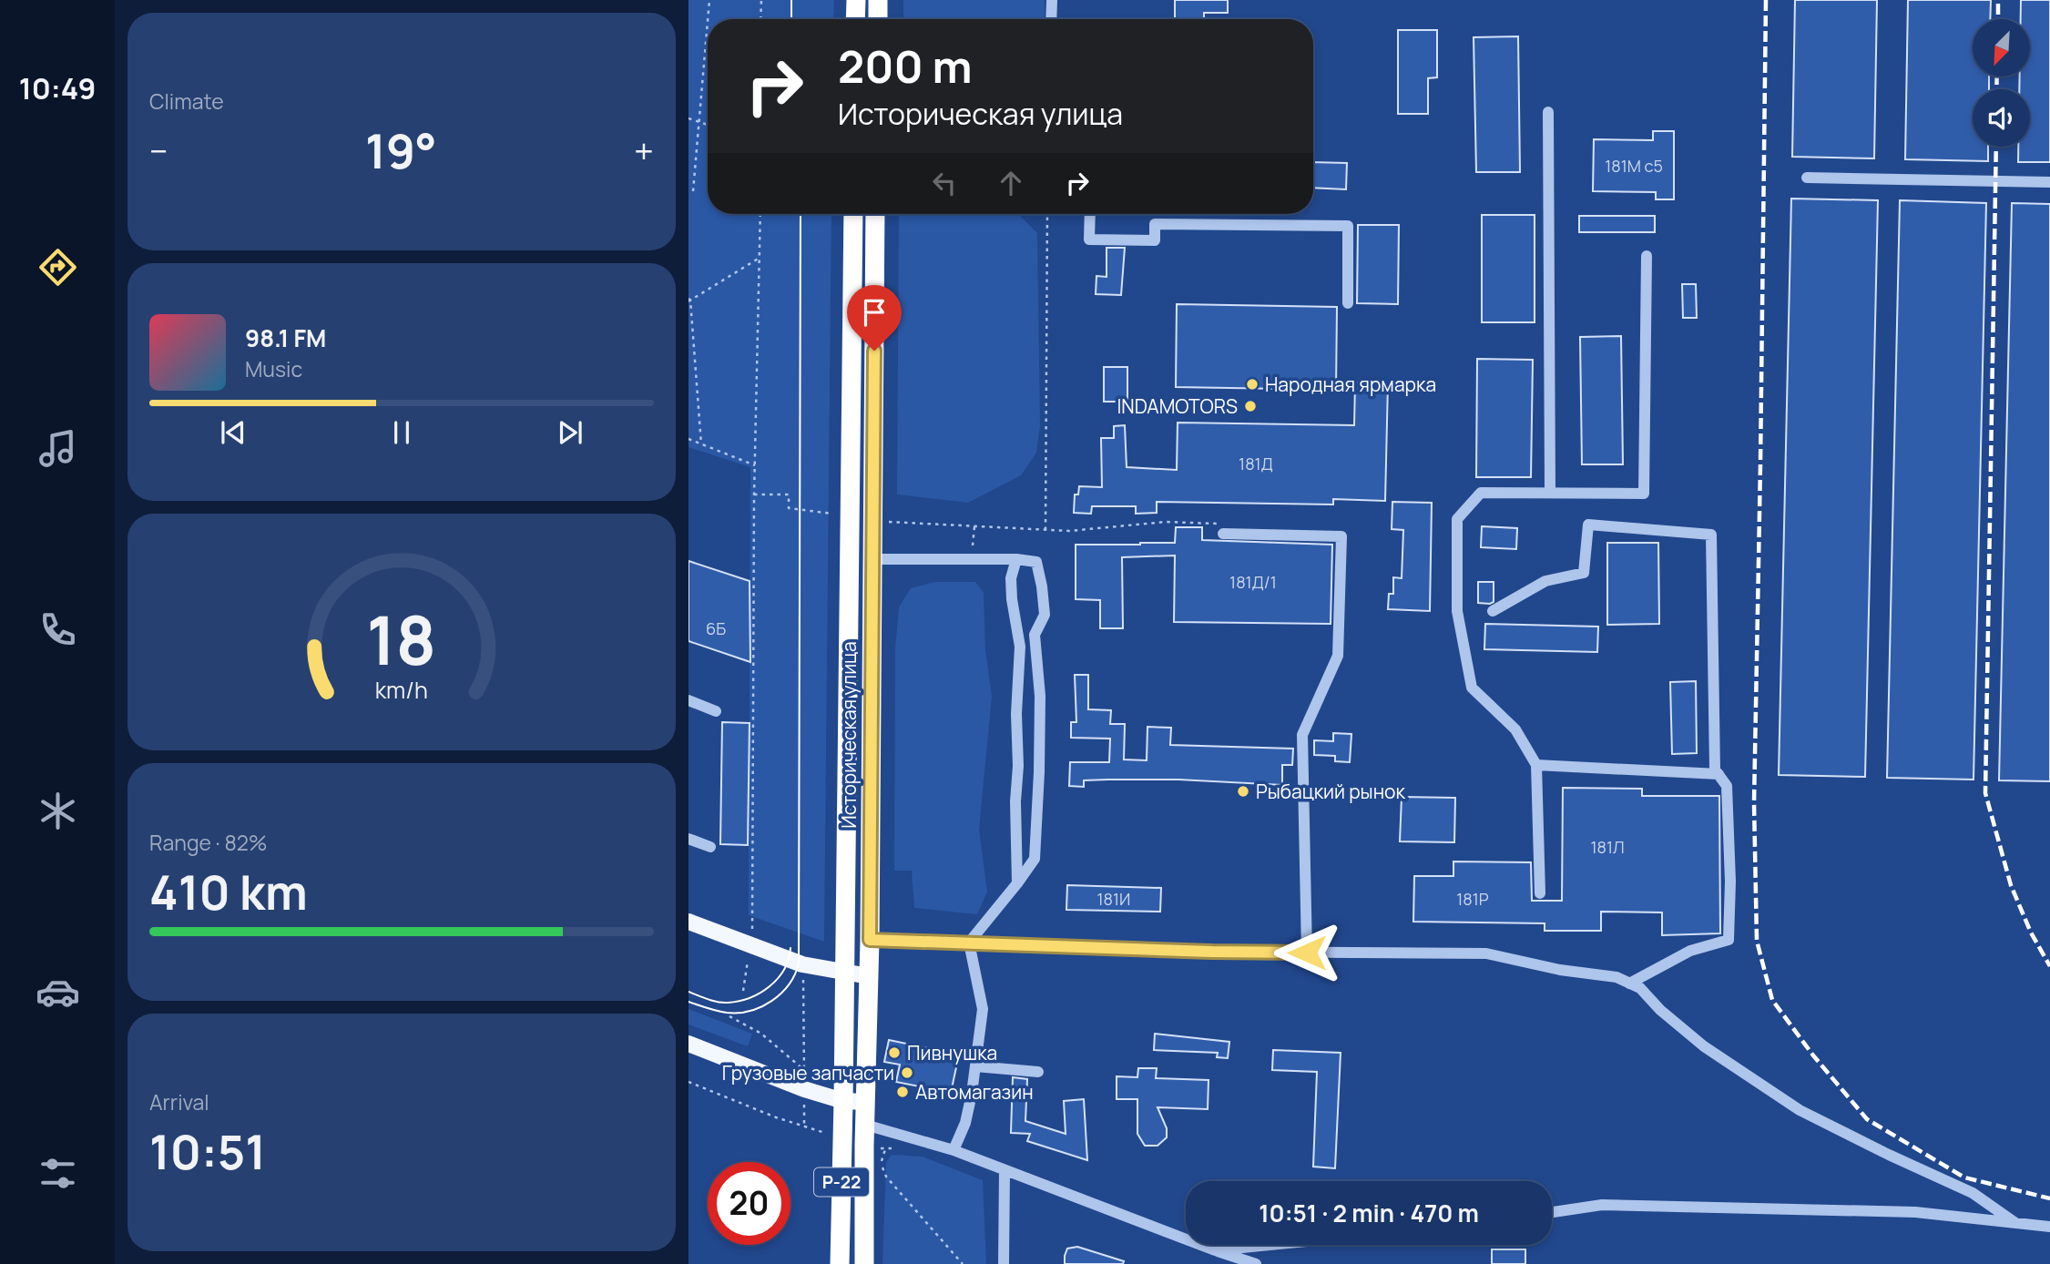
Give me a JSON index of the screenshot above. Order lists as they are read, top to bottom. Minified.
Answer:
{"streets":{"highway":["Историческая улица","Р-22"]},"places":["Народная ярмарка","INDAMOTORS","Рыбацкий рынок","Пивнушка","Грузовые запчасти","Автомагазин"],"house_numbers":["181М с5","181Д","181Д/1","6Б","181Л","181И","181Р"],"north":"bottom left","page":{"tabs":"10:49","tile":["Climate",["Range · 82%","410 km"],["Arrival","10:51"]],"turn":["200 m","Историческая улица"],"heat":["−","19°","+"],"song":["98.1 FM","Music"],"limit":"20","trip":"10:51 · 2 min · 470 m","gauge":["18","km/h"]}}
